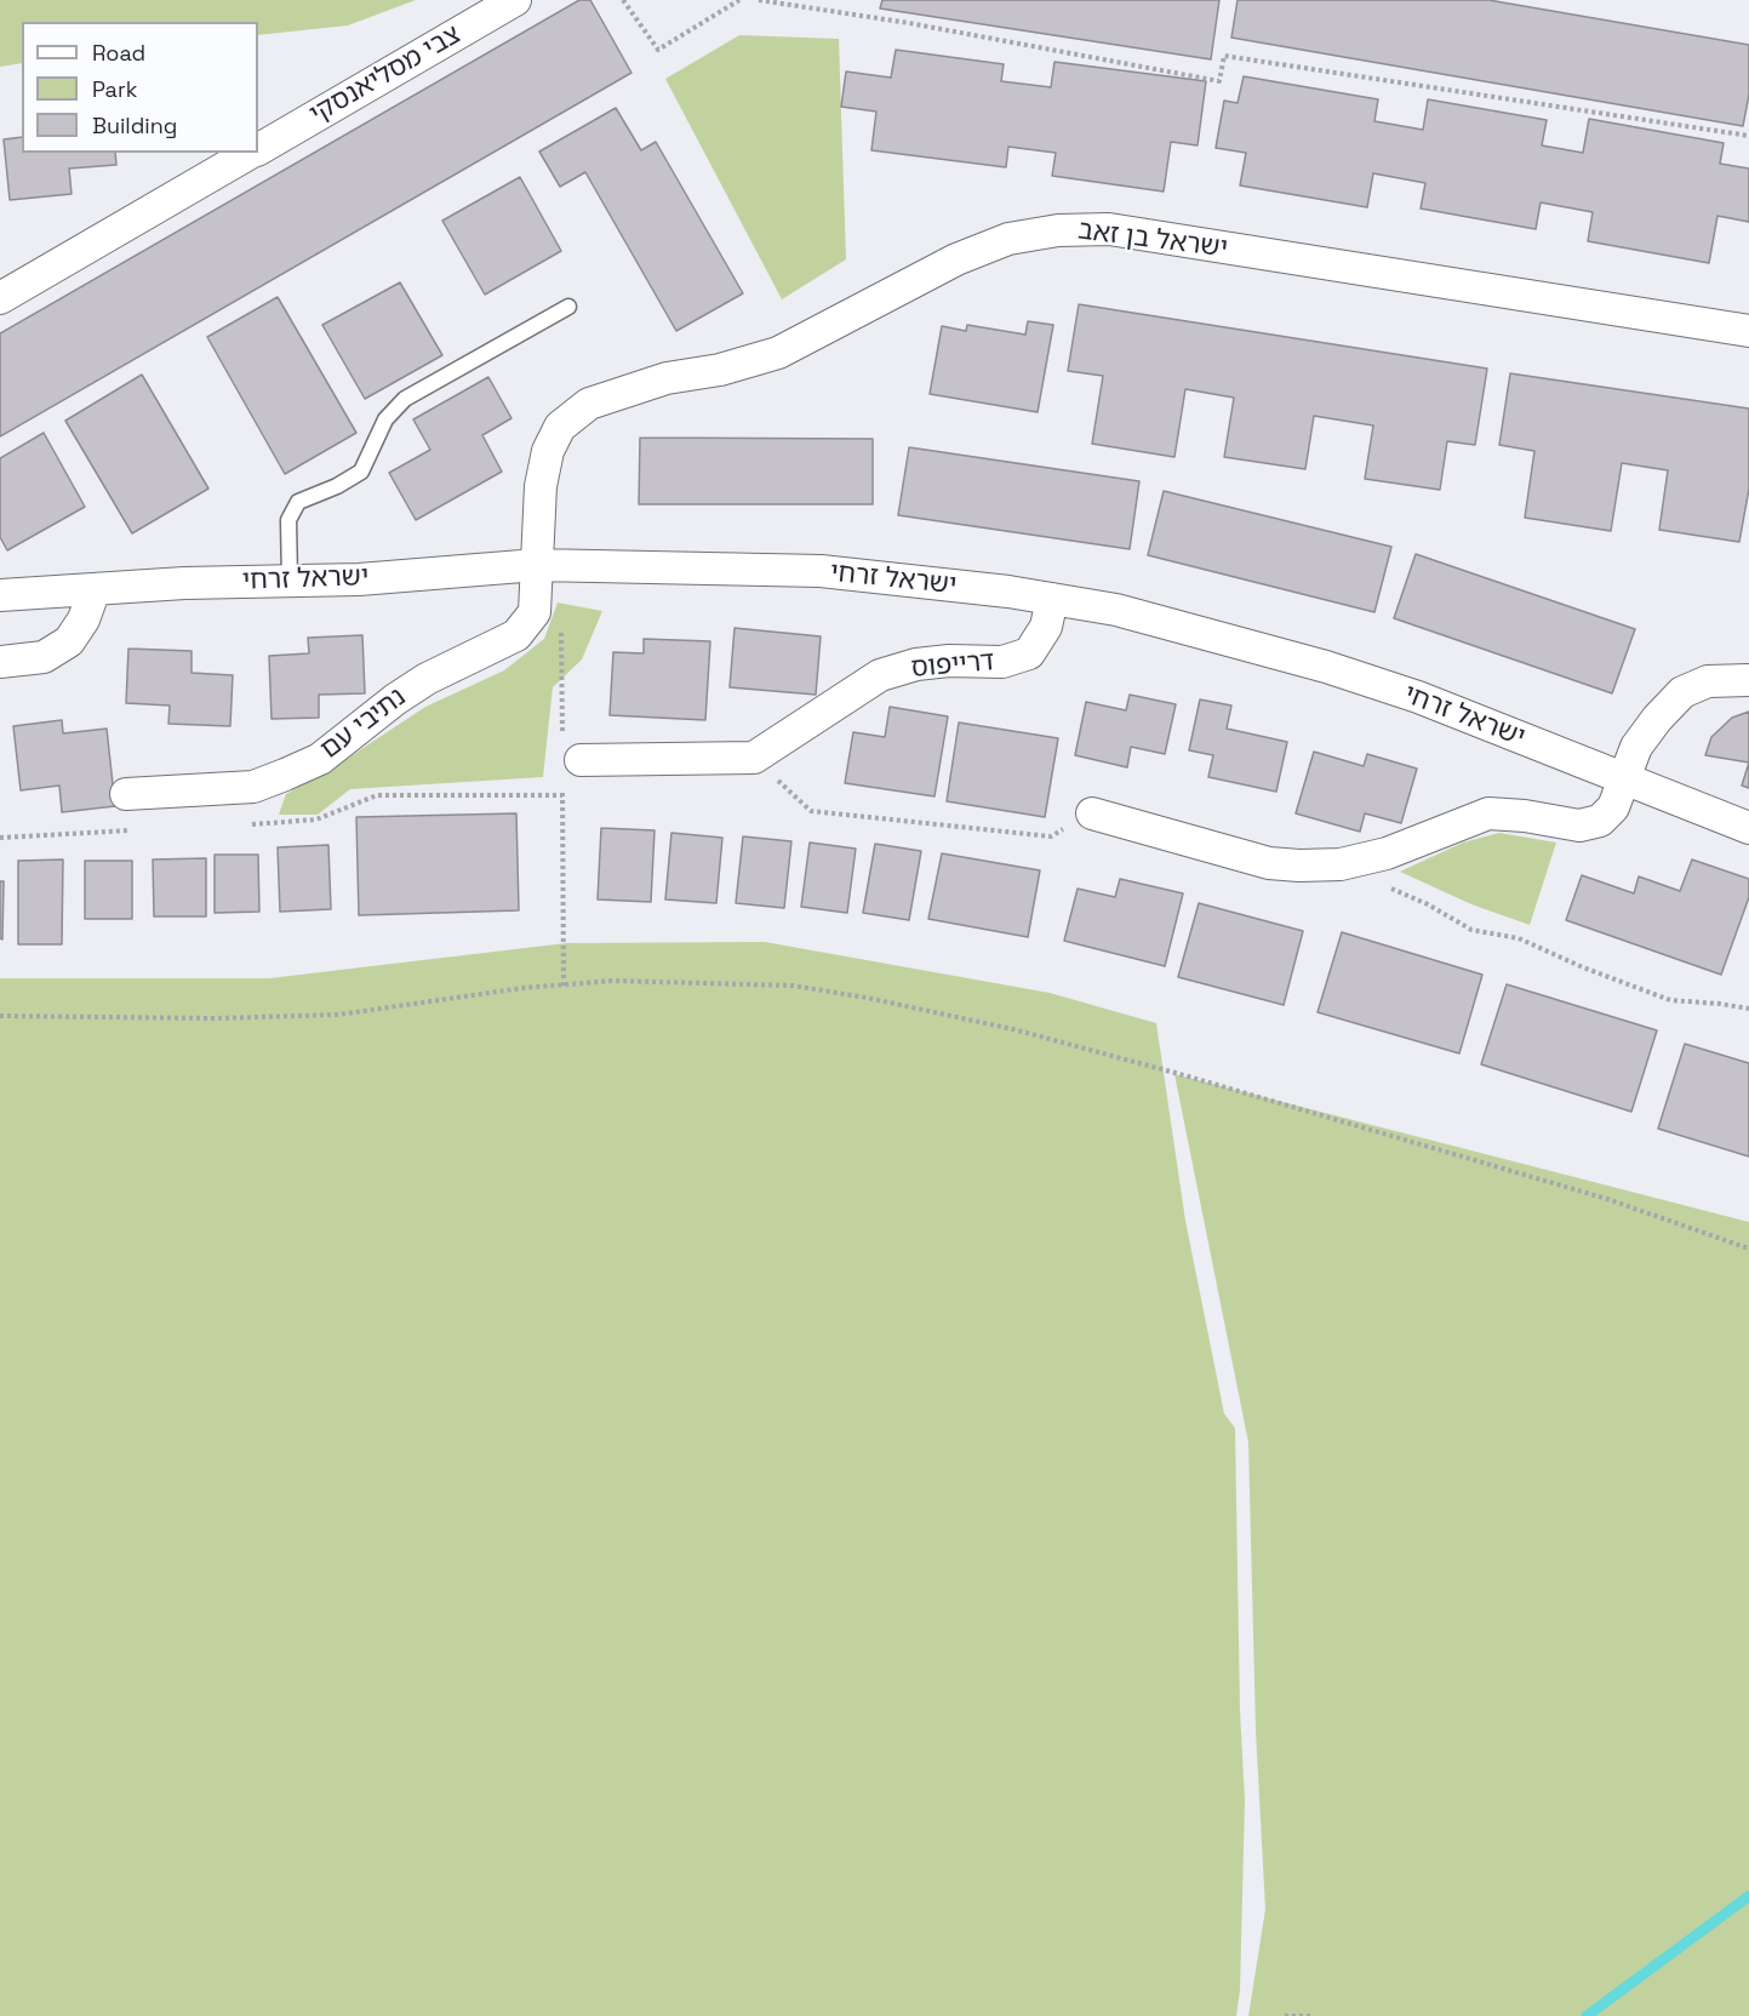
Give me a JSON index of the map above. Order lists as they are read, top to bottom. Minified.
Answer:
{"streets":{"street":["צבי מסליאנסקי","ישראל בן זאב","ישראל זרחי","דרייפוס","נתיבי עם"]},"crossings":[["ישראל בן זאב","ישראל זרחי"],["ישראל בן זאב","נתיבי עם"],["ישראל זרחי","דרייפוס"],["ישראל זרחי","נתיבי עם"]],"legend":["Road","Park","Building"]}
